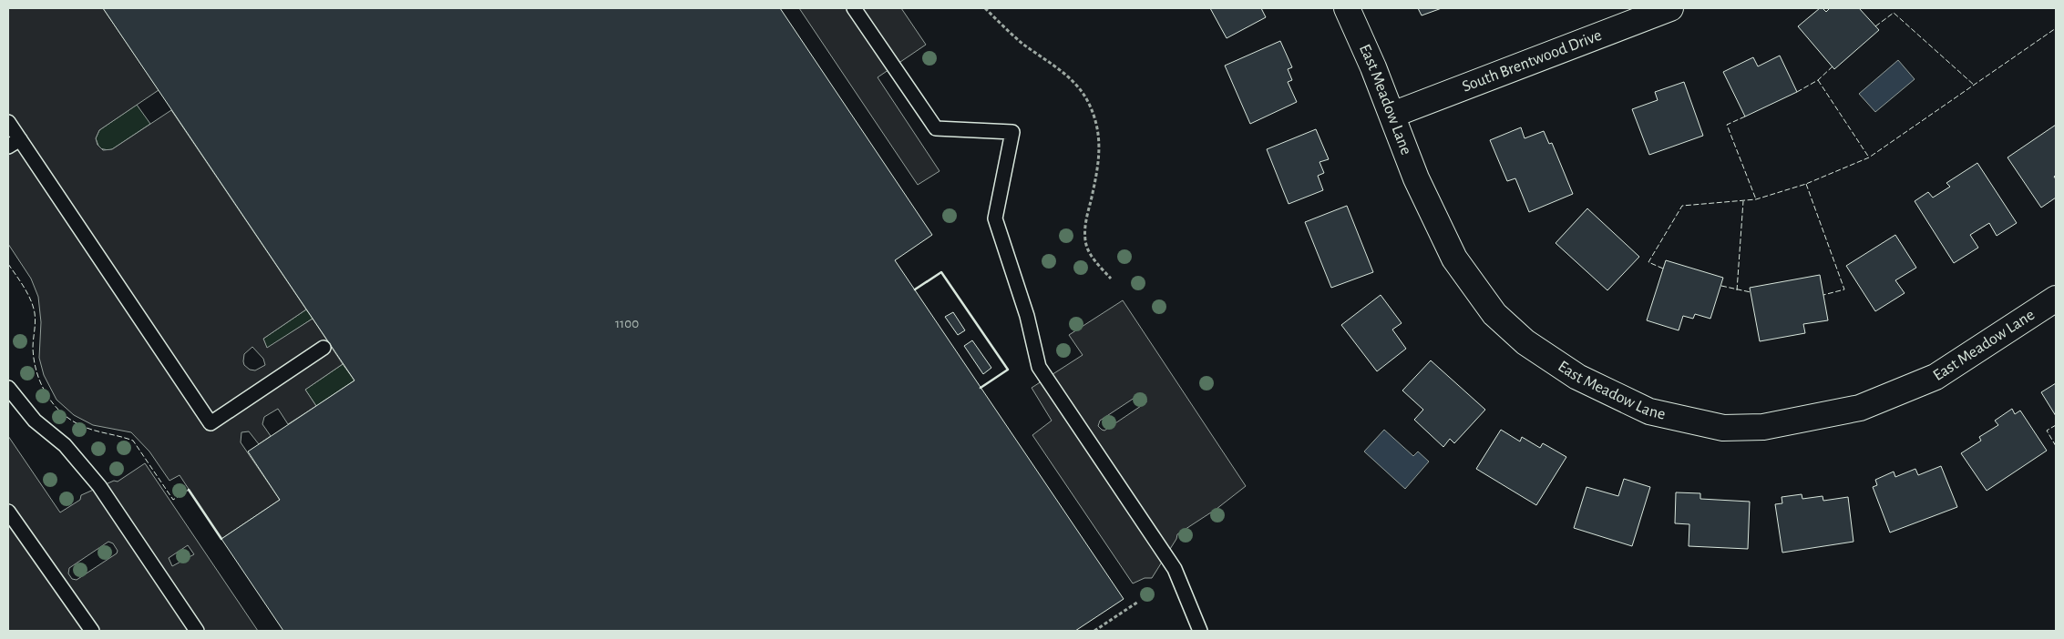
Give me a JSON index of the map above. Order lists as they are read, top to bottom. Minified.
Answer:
{"streets":{"street":["South Brentwood Drive","East Meadow Lane"]},"crossings":[["South Brentwood Drive","East Meadow Lane"]],"house_numbers":["1100"]}
